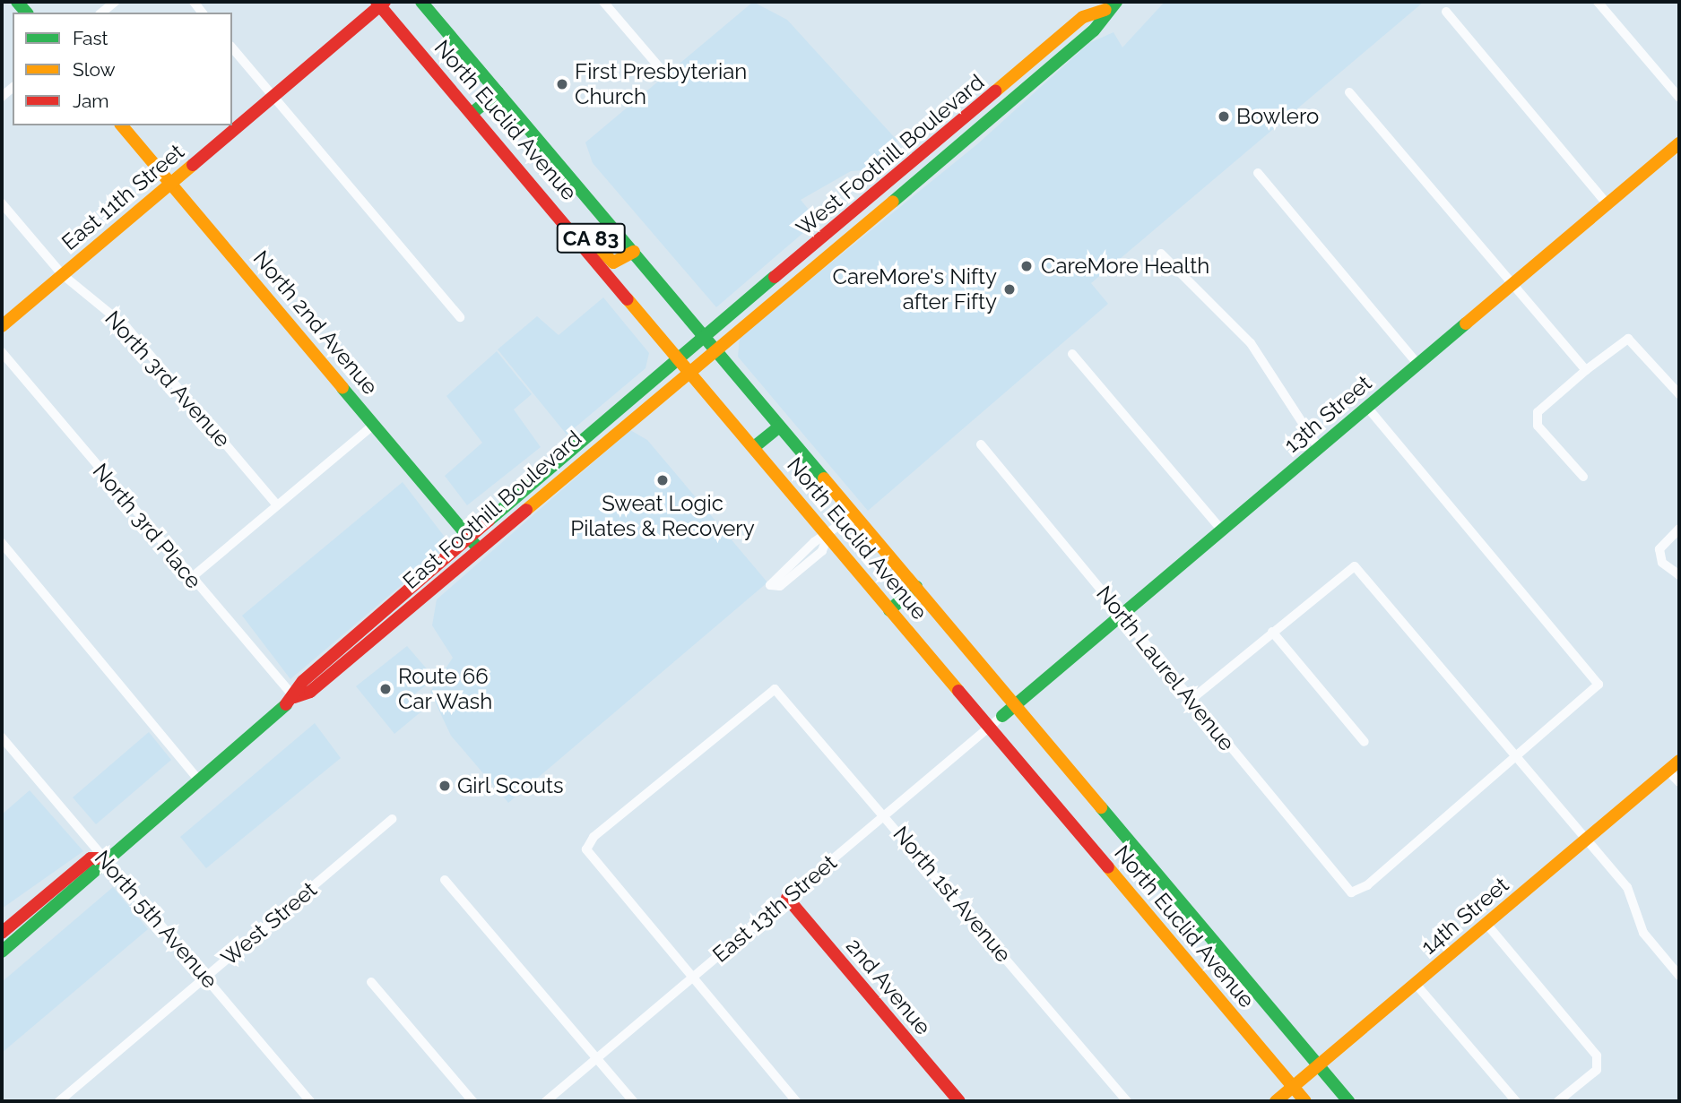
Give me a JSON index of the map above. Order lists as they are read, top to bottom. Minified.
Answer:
{"streets":{"main road":["North Euclid Avenue","West Foothill Boulevard","East 11th Street","CA 83","North 2nd Avenue","13th Street","East Foothill Boulevard","14th Street","2nd Avenue"],"street":["North 3rd Avenue","North 3rd Place","North Laurel Avenue","North 1st Avenue","East 13th Street","North 5th Avenue","West Street"]},"crossings":[["North Euclid Avenue","West Foothill Boulevard"],["North Euclid Avenue","East 11th Street"],["North Euclid Avenue","CA 83"],["North Euclid Avenue","13th Street"],["North Euclid Avenue","East Foothill Boulevard"],["North Euclid Avenue","East 13th Street"],["North Euclid Avenue","14th Street"],["West Foothill Boulevard","East Foothill Boulevard"],["East 11th Street","North 2nd Avenue"],["East 11th Street","North 3rd Avenue"],["North 2nd Avenue","East Foothill Boulevard"],["13th Street","North Laurel Avenue"],["13th Street","East 13th Street"],["East Foothill Boulevard","North 3rd Place"],["East Foothill Boulevard","North 5th Avenue"],["North 1st Avenue","East 13th Street"],["East 13th Street","2nd Avenue"],["North 5th Avenue","West Street"]],"places":["First Presbyterian Church","Bowlero","CareMore Health","CareMore's Nifty after Fifty","Sweat Logic Pilates & Recovery","Route 66 Car Wash","Girl Scouts"],"legend":["Fast","Slow","Jam"]}
